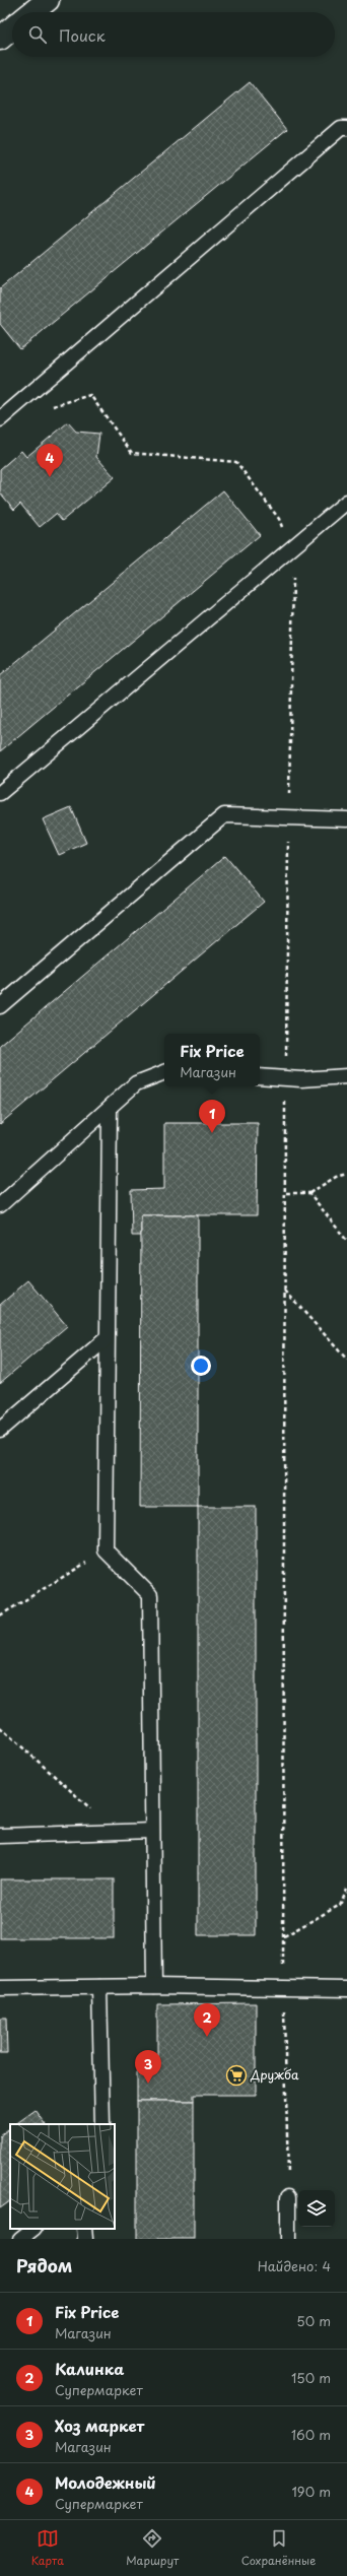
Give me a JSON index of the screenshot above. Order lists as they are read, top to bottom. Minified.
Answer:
{"places":{"supermarket":["Дружба"]},"page":{"search":"Поиск","pins":["4","1","2","3"],"popup":["Fix Price","Магазин"],"heading":["Рядом","Найдено: 4"],"list":[{"mark":"1","name":"Fix Price","note":"Магазин","value":"50 m"},{"mark":"2","name":"Калинка","note":"Супермаркет","value":"150 m"},{"mark":"3","name":"Хоз маркет","note":"Магазин","value":"160 m"},{"mark":"4","name":"Молодежный","note":"Супермаркет","value":"190 m"}],"nav":["Карта","Маршрут","Сохранённые"]}}
